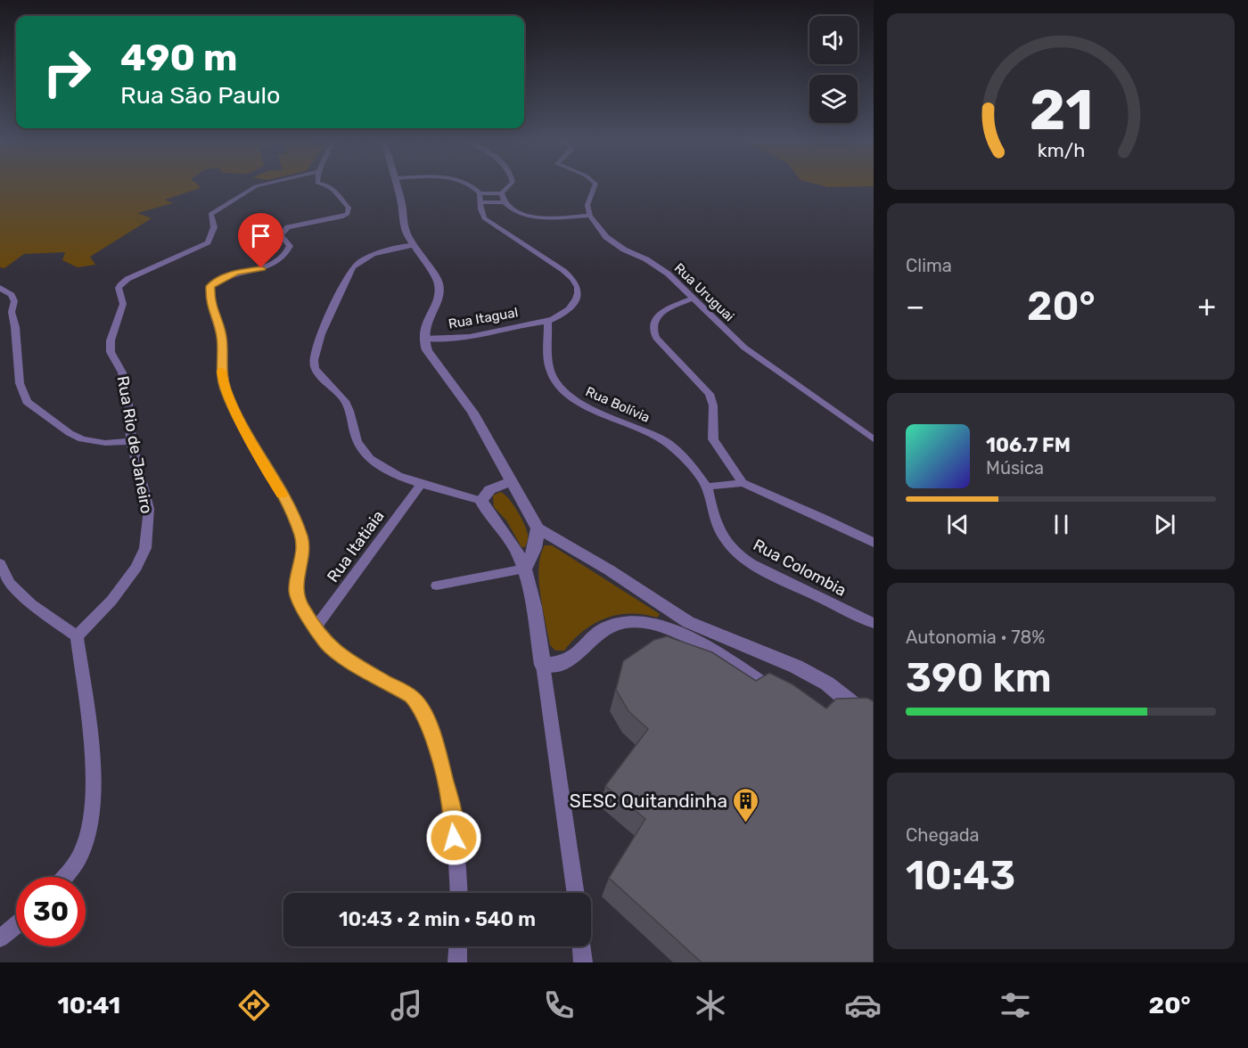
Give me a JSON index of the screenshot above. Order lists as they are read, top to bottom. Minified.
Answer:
{"streets":{"street":["Rua Uruguai","Rua Itagual","Rua Bolívia","Rua Rio de Janeiro","Rua Itatiaia","Rua Colombia"]},"crossings":[["Rua Itagual","Rua Bolívia"],["Rua Bolívia","Rua Colombia"]],"places":{"building":["SESC Quitandinha"]},"page":{"turn":["490 m","Rua São Paulo"],"tile":["Clima",["Autonomia · 78%","390 km"],["Chegada","10:43"]],"heat":["−","20°","+"],"song":["106.7 FM","Música"],"limit":"30","trip":"10:43 · 2 min · 540 m","tabs":["10:41","20°"],"gauge":["21","km/h"]}}
